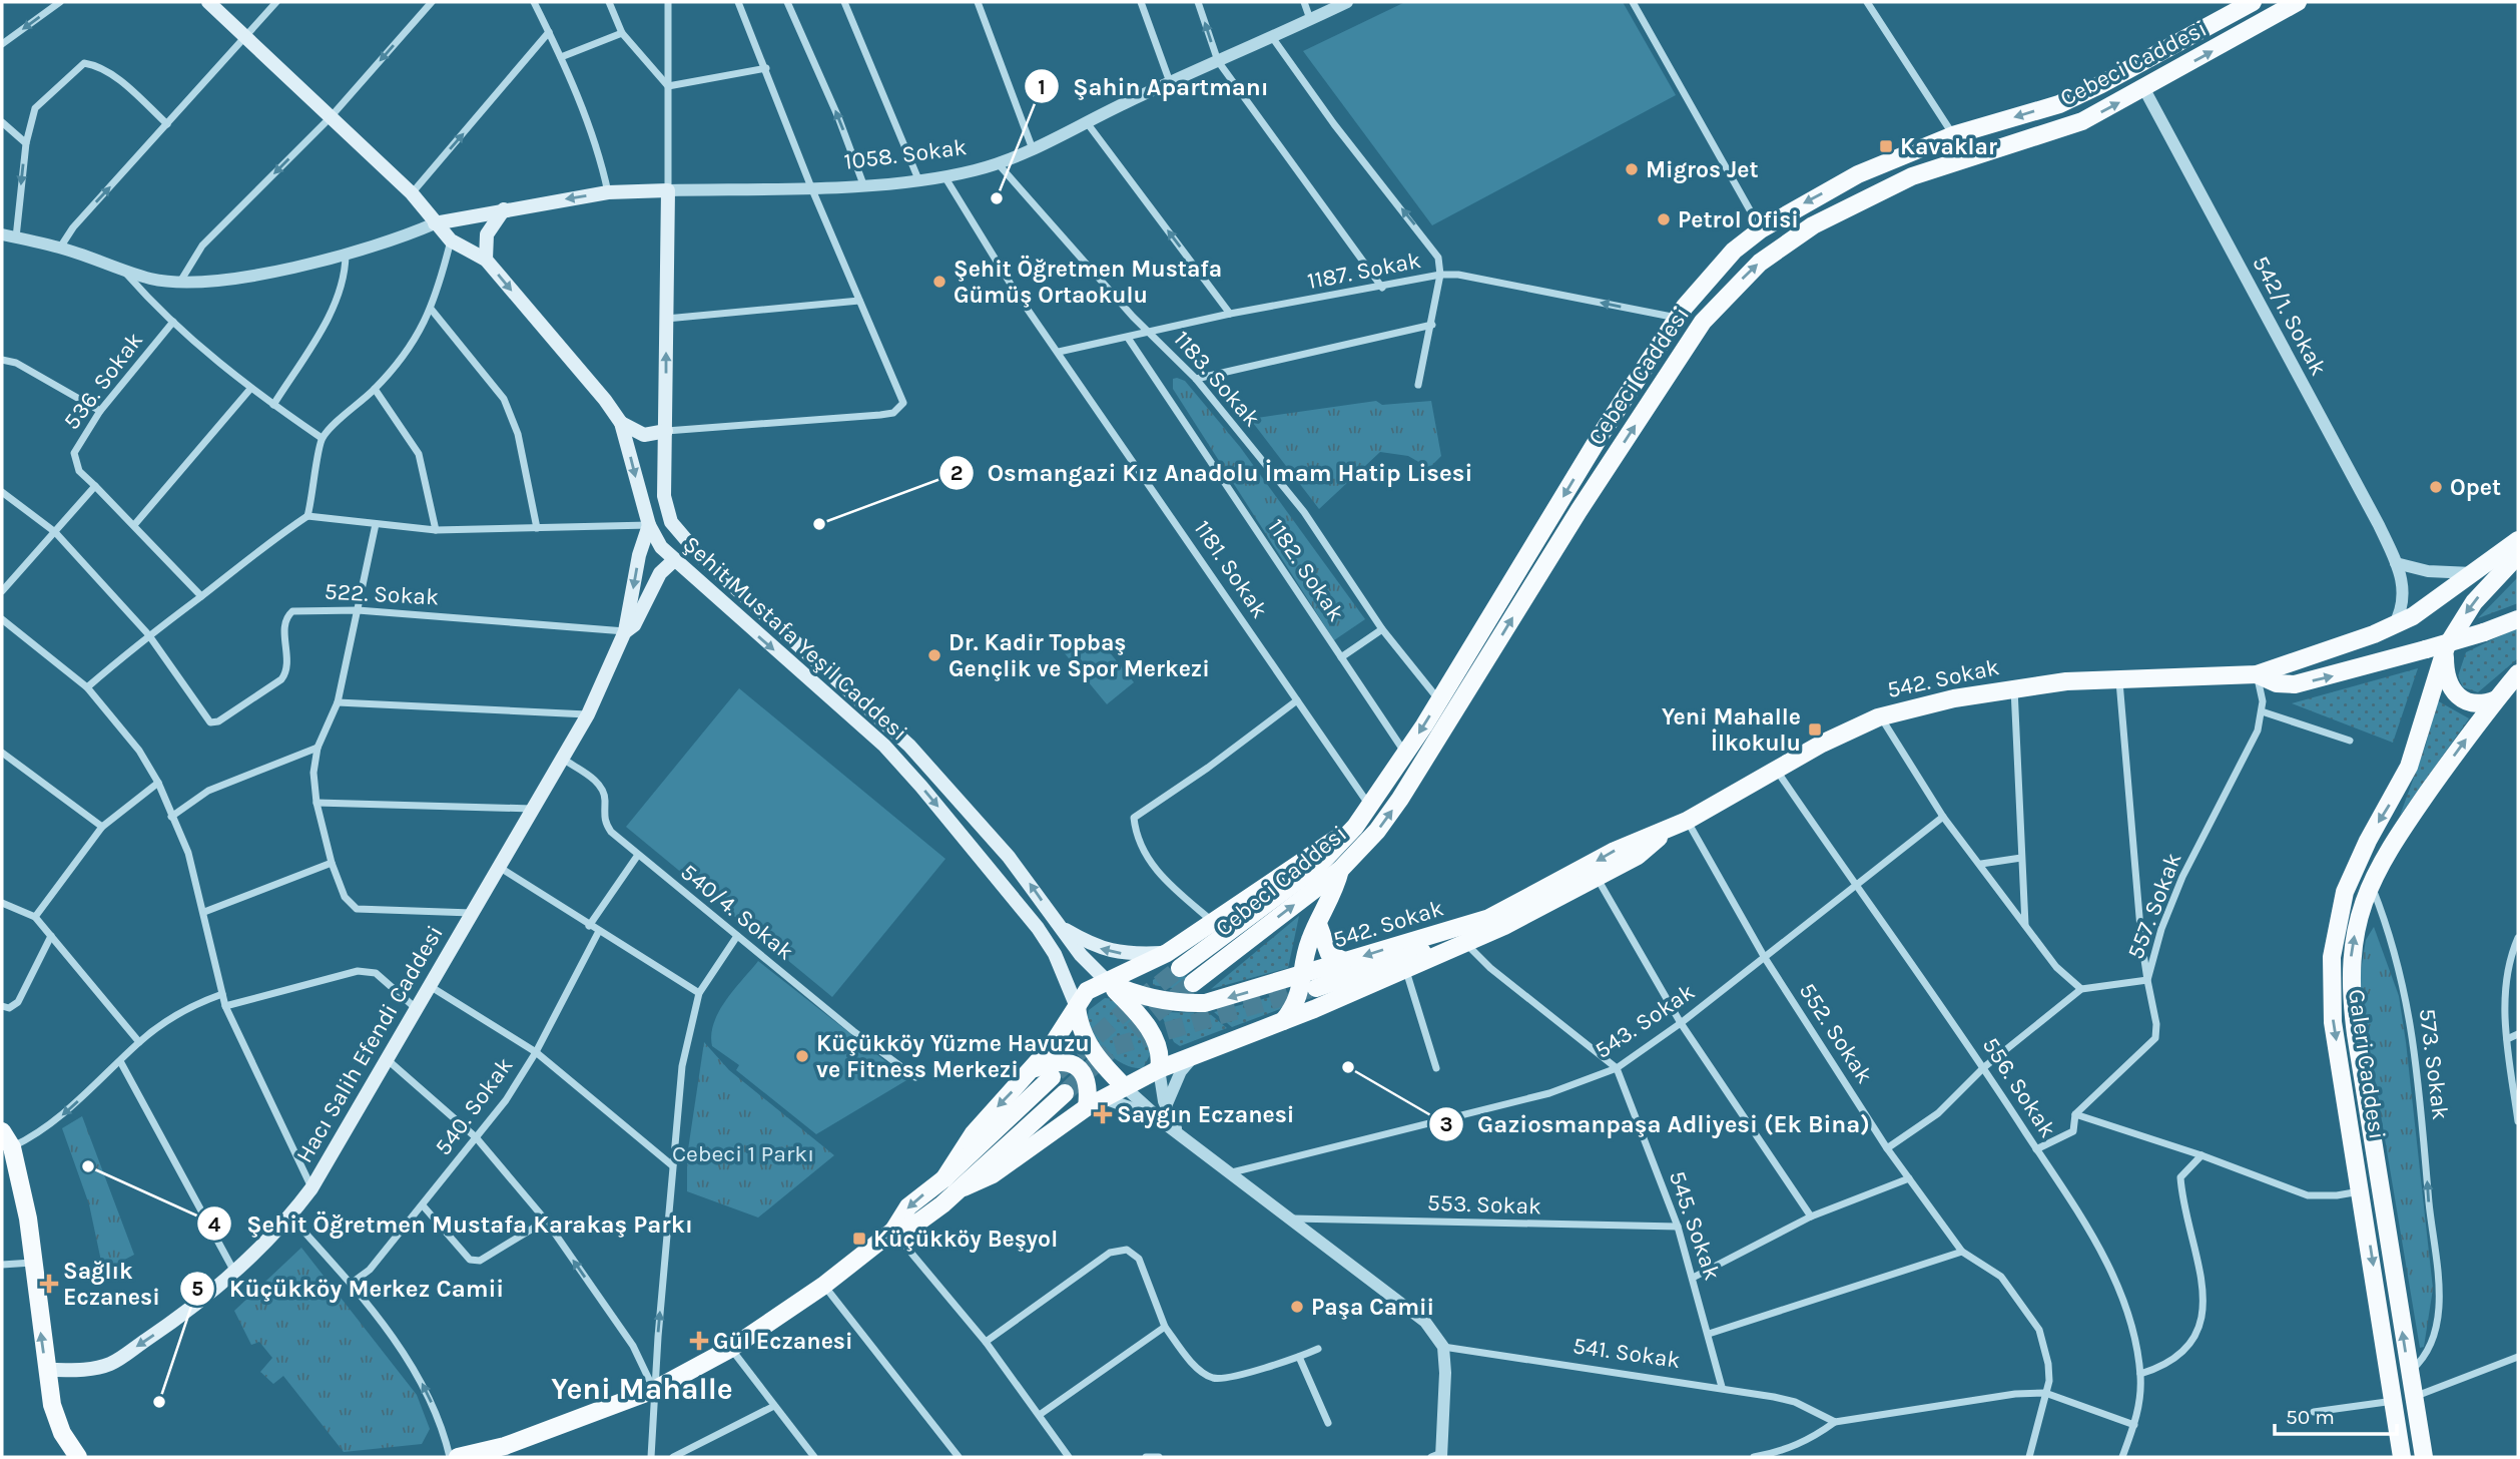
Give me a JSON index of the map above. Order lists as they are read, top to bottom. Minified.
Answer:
{"streets":{"main road":["Cebeci Caddesi","1058. Sokak","Şehit Mustafa Yeşil Caddesi","542. Sokak","Hacı Salih Efendi Caddesi","Galeri Caddesi"],"street":["1187. Sokak","542/1. Sokak","1183. Sokak","536. Sokak","1181. Sokak","1182. Sokak","522. Sokak","557. Sokak","540/4. Sokak","543. Sokak","552. Sokak","573. Sokak","556. Sokak","540. Sokak","553. Sokak","545. Sokak","541. Sokak"]},"crossings":[["Cebeci Caddesi","1187. Sokak"],["Cebeci Caddesi","542/1. Sokak"],["Cebeci Caddesi","1183. Sokak"],["Cebeci Caddesi","1181. Sokak"],["Cebeci Caddesi","1182. Sokak"],["1058. Sokak","1183. Sokak"],["1058. Sokak","1181. Sokak"],["1058. Sokak","Şehit Mustafa Yeşil Caddesi"],["1187. Sokak","1183. Sokak"],["1187. Sokak","1181. Sokak"],["1187. Sokak","1182. Sokak"],["522. Sokak","Hacı Salih Efendi Caddesi"],["Şehit Mustafa Yeşil Caddesi","542. Sokak"],["542. Sokak","557. Sokak"],["542. Sokak","552. Sokak"],["542. Sokak","556. Sokak"],["557. Sokak","556. Sokak"],["540/4. Sokak","Hacı Salih Efendi Caddesi"],["543. Sokak","552. Sokak"],["543. Sokak","556. Sokak"],["543. Sokak","545. Sokak"],["Galeri Caddesi","573. Sokak"],["553. Sokak","545. Sokak"],["545. Sokak","541. Sokak"]],"one_way":["1187. Sokak","573. Sokak"],"districts":["Yeni Mahalle"],"parks":["Cebeci 1 Parkı"],"places":{"transit":["Kavaklar","Yeni Mahalle İlkokulu","Küçükköy Beşyol"],"other":["Migros Jet","Şahin Apartmanı","Petrol Ofisi","Şehit Öğretmen Mustafa Gümüş Ortaokulu","Opet","Osmangazi Kız Anadolu İmam Hatip Lisesi","Dr. Kadir Topbaş Gençlik ve Spor Merkezi","Küçükköy Yüzme Havuzu ve Fitness Merkezi","Gaziosmanpaşa Adliyesi (Ek Bina)","Şehit Öğretmen Mustafa Karakaş Parkı","Paşa Camii","Küçükköy Merkez Camii"],"health":["Saygın Eczanesi","Sağlık Eczanesi","Gül Eczanesi"]},"scale_bar":"50 m"}
